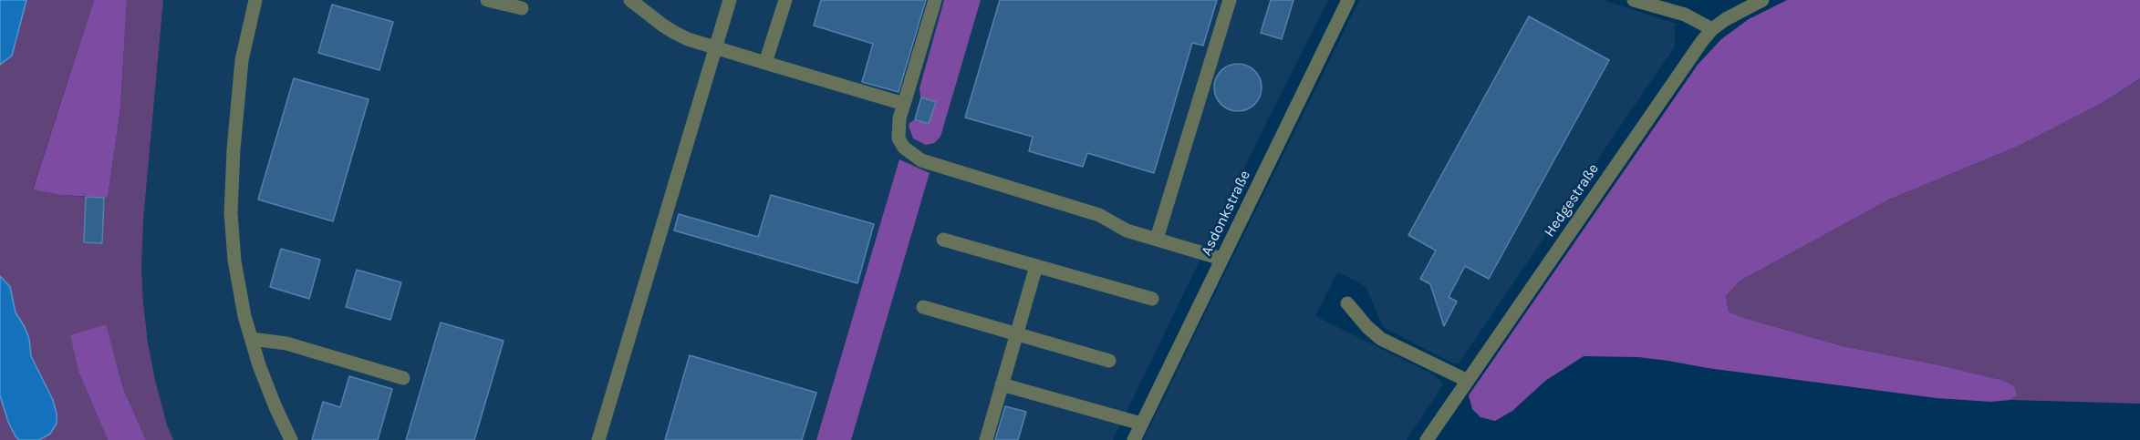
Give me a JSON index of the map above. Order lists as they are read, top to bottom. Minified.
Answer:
{"streets":{"street":["Hedgestraße","Asdonkstraße"]}}
